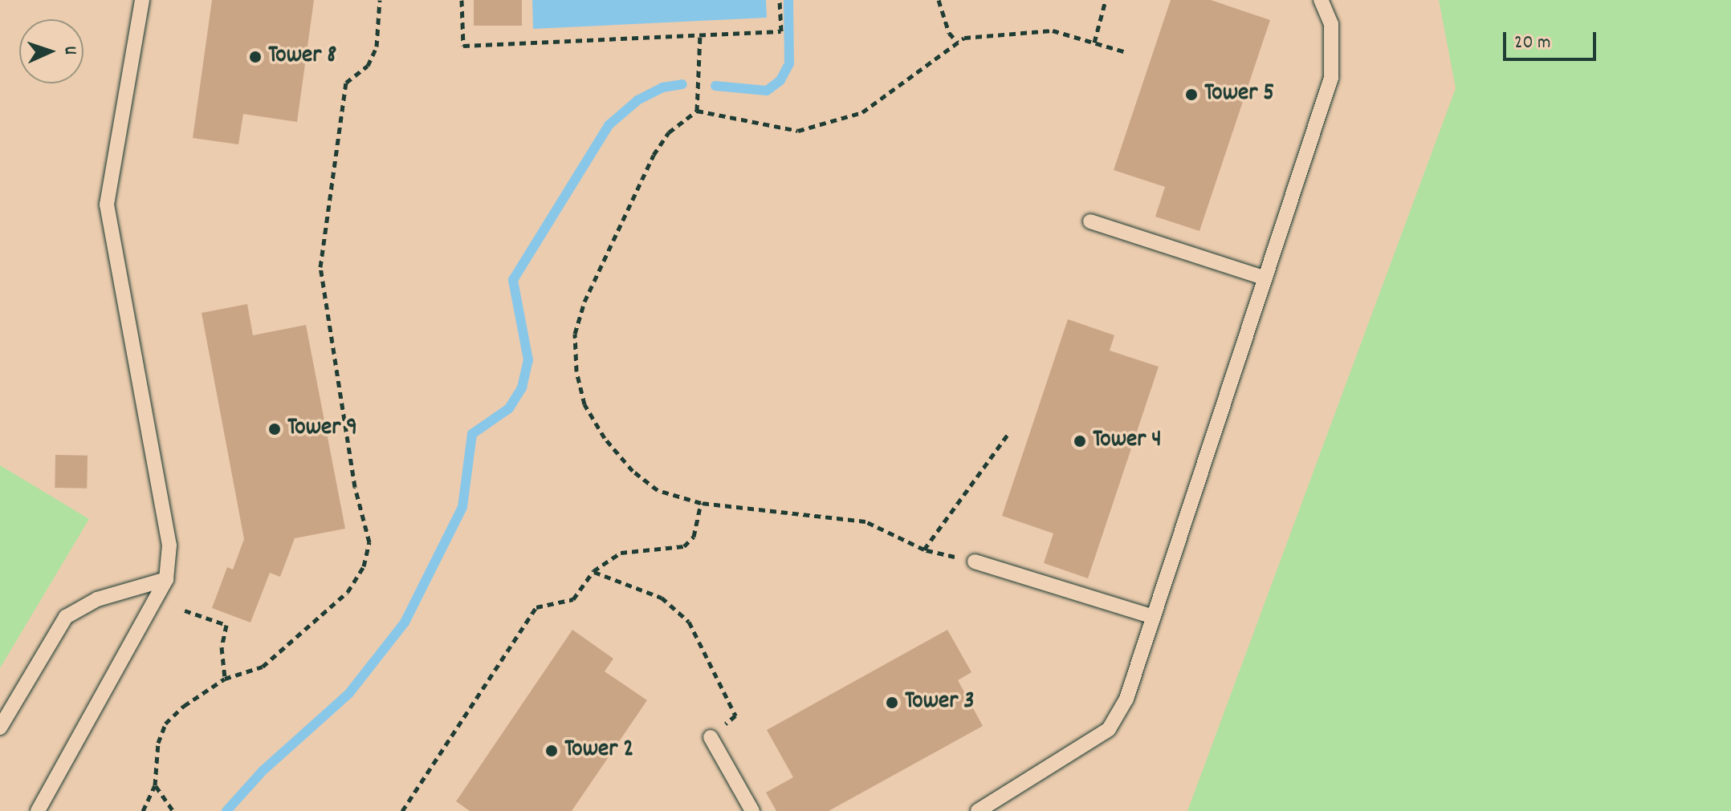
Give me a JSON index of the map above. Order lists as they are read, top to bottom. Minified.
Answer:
{"places":["Tower 8","Tower 5","Tower 9","Tower 4","Tower 3","Tower 2"],"scale_bar":"20 m","north":"right"}
